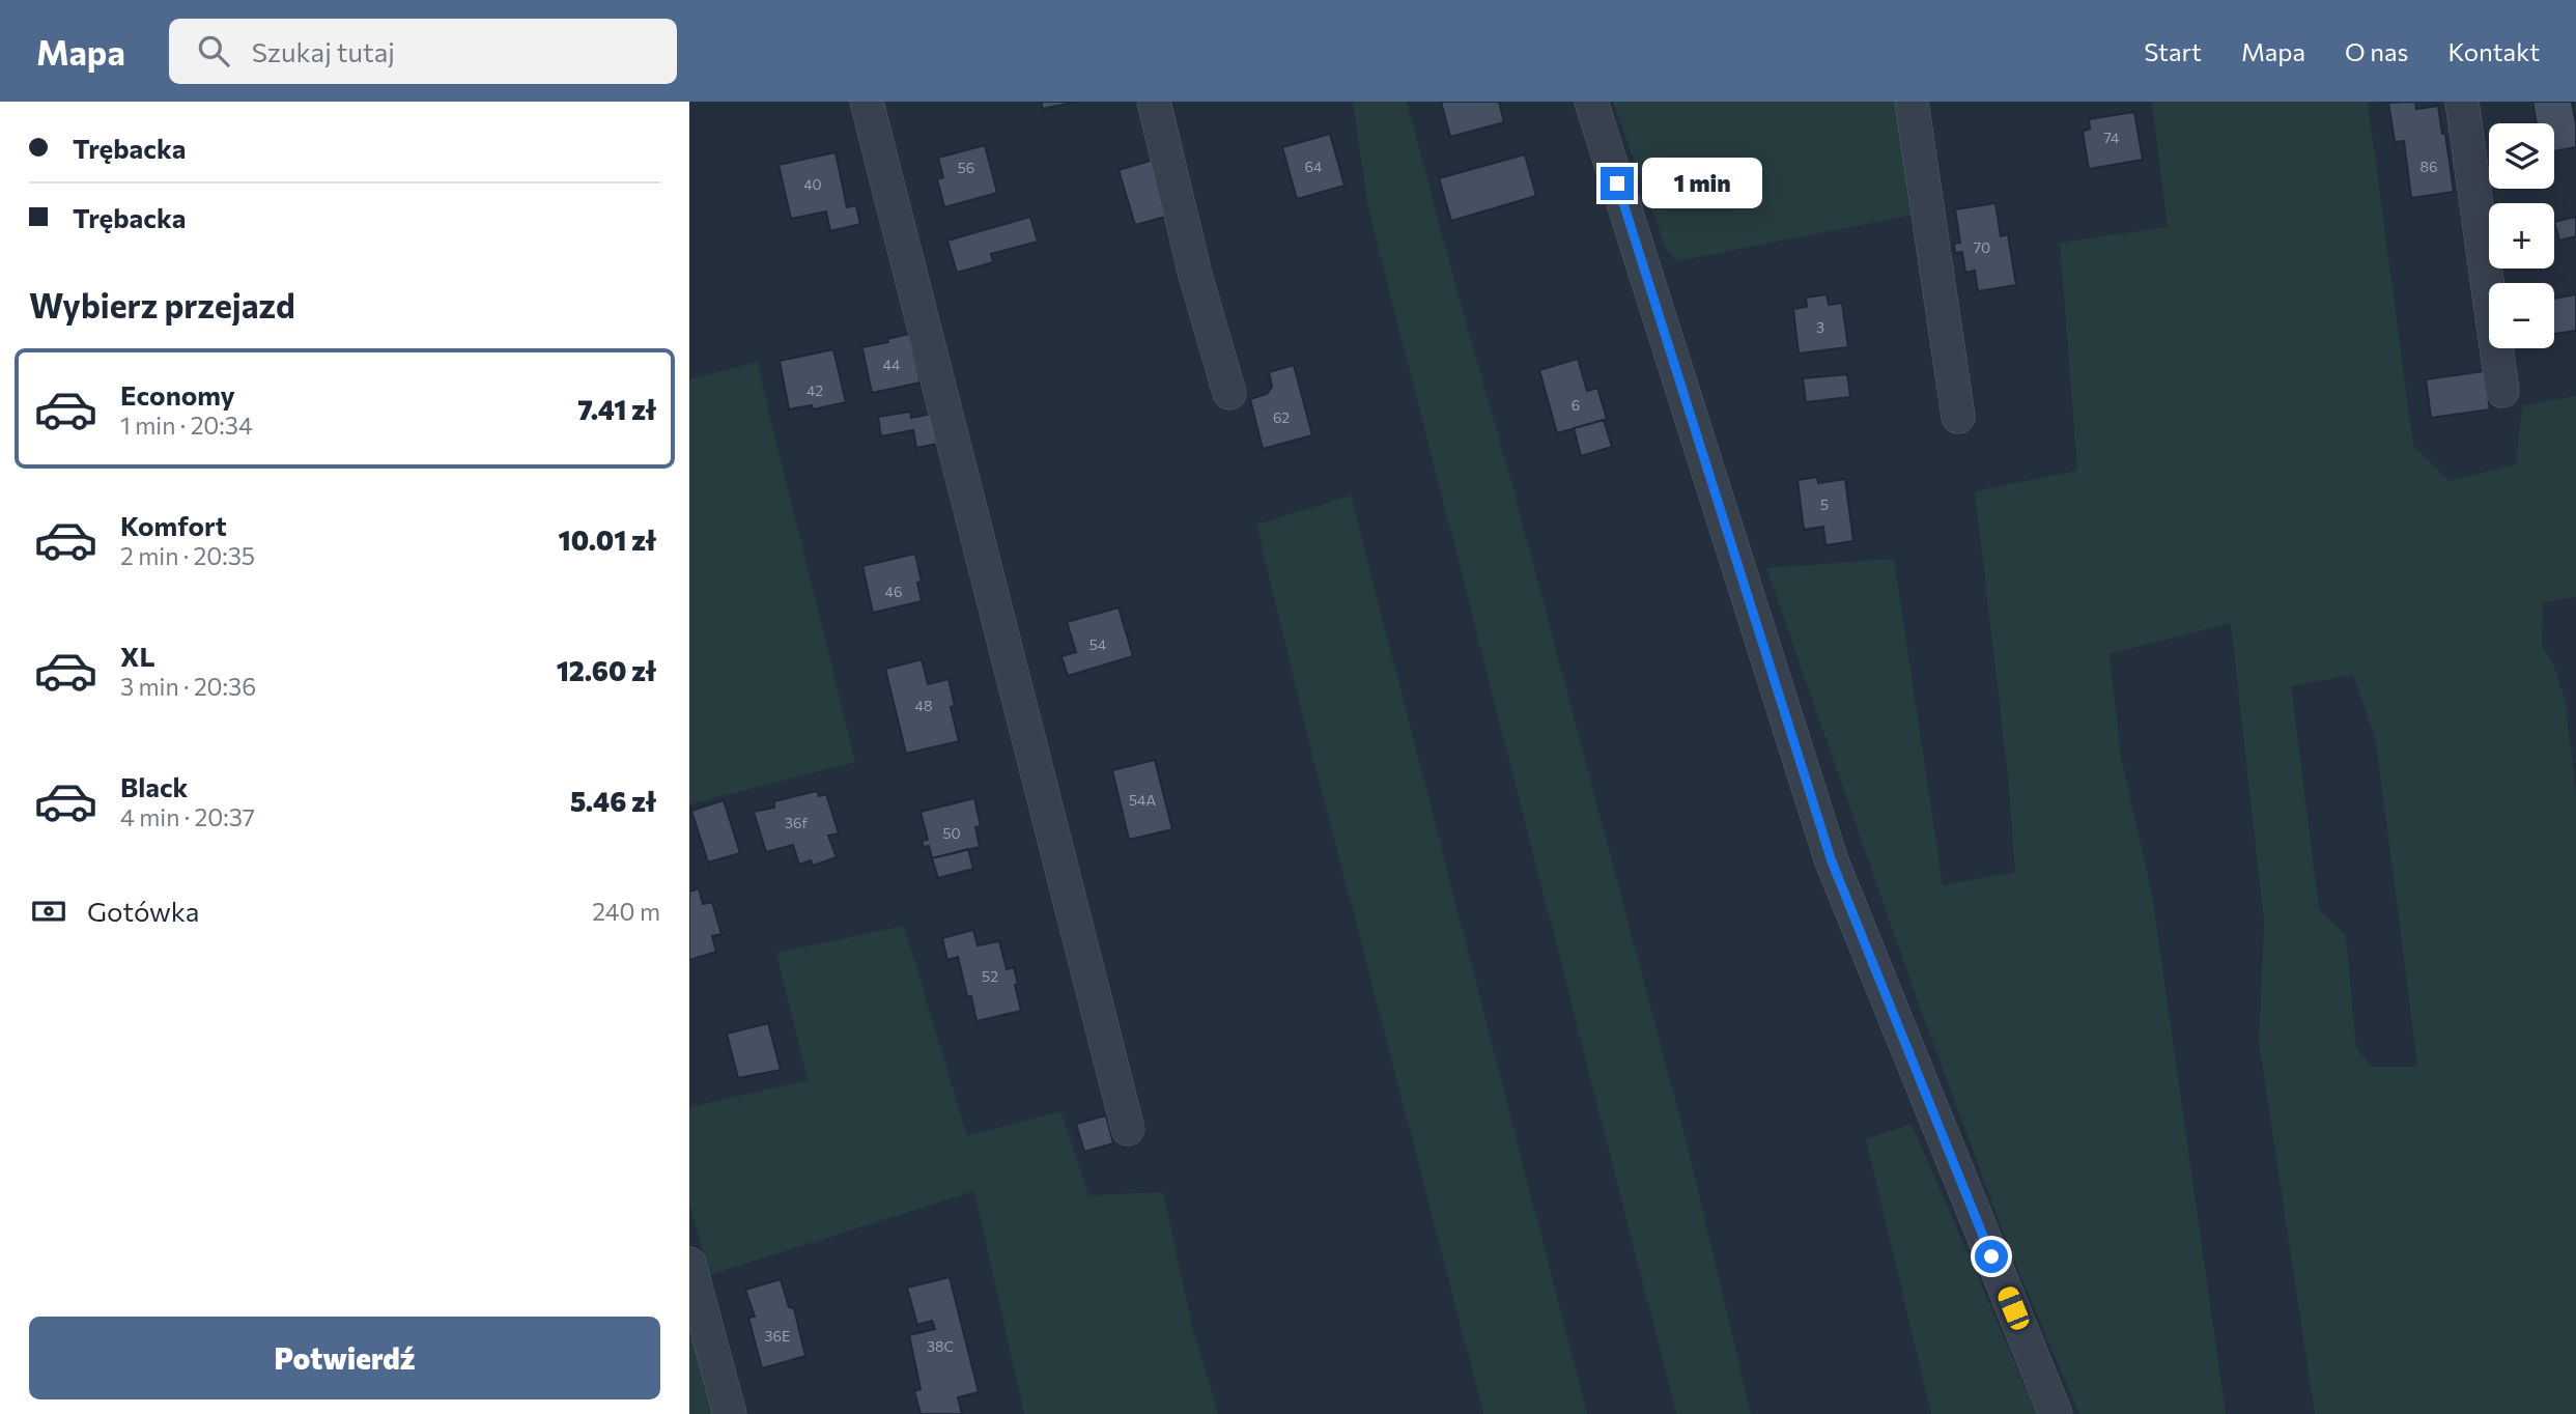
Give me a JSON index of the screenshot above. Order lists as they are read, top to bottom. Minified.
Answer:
{"house_numbers":["74","64","86","56","40","70","3","44","42","6","62","5","46","54","48","54A","36f","50","52","36E","38C"],"page":{"header":"Mapa","search":"Szukaj tutaj","nav":["Start","Mapa","O nas","Kontakt"],"banner":["Trębacka","Trębacka"],"map_buttons":["+","−"],"bubble":"1 min","heading":"Wybierz przejazd","list":[{"name":"Economy","note":"1 min · 20:34","value":"7.41 zł"},{"name":"Komfort","note":"2 min · 20:35","value":"10.01 zł"},{"name":"XL","note":"3 min · 20:36","value":"12.60 zł"},{"name":"Black","note":"4 min · 20:37","value":"5.46 zł"}],"pay":["Gotówka","240 m"],"buttons":"Potwierdź"}}
